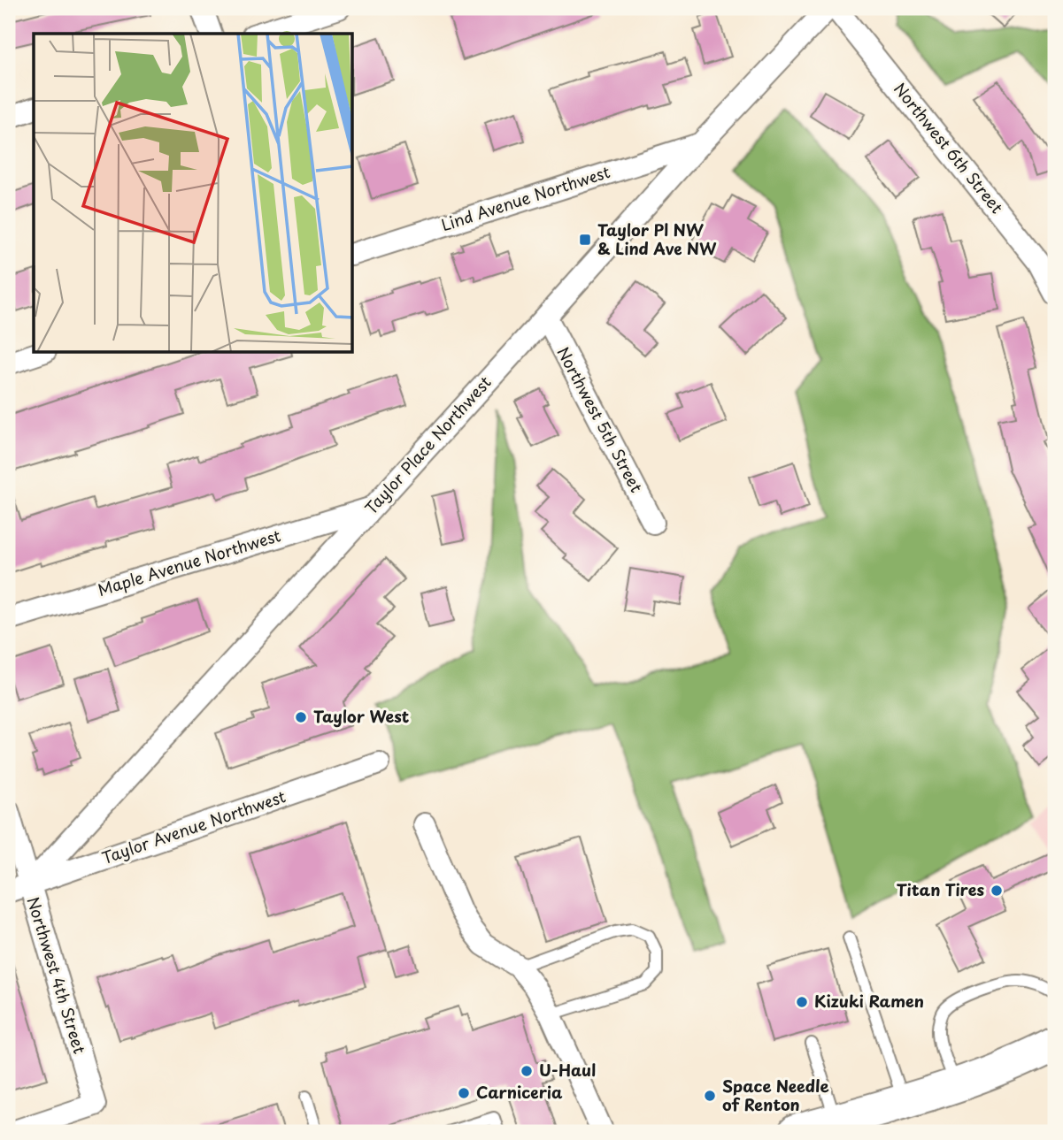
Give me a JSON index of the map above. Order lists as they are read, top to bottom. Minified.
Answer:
{"streets":{"street":["Northwest 6th Street","Lind Avenue Northwest","Northwest 5th Street","Taylor Place Northwest","Maple Avenue Northwest","Taylor Avenue Northwest","Northwest 4th Street"]},"crossings":[["Lind Avenue Northwest","Taylor Place Northwest"],["Northwest 5th Street","Taylor Place Northwest"],["Taylor Place Northwest","Maple Avenue Northwest"],["Taylor Place Northwest","Taylor Avenue Northwest"],["Taylor Place Northwest","Northwest 4th Street"],["Taylor Avenue Northwest","Northwest 4th Street"]],"places":{"transit":["Taylor Pl NW & Lind Ave NW"],"other":["Taylor West","Titan Tires","Kizuki Ramen","U-Haul","Carniceria","Space Needle of Renton"]}}
